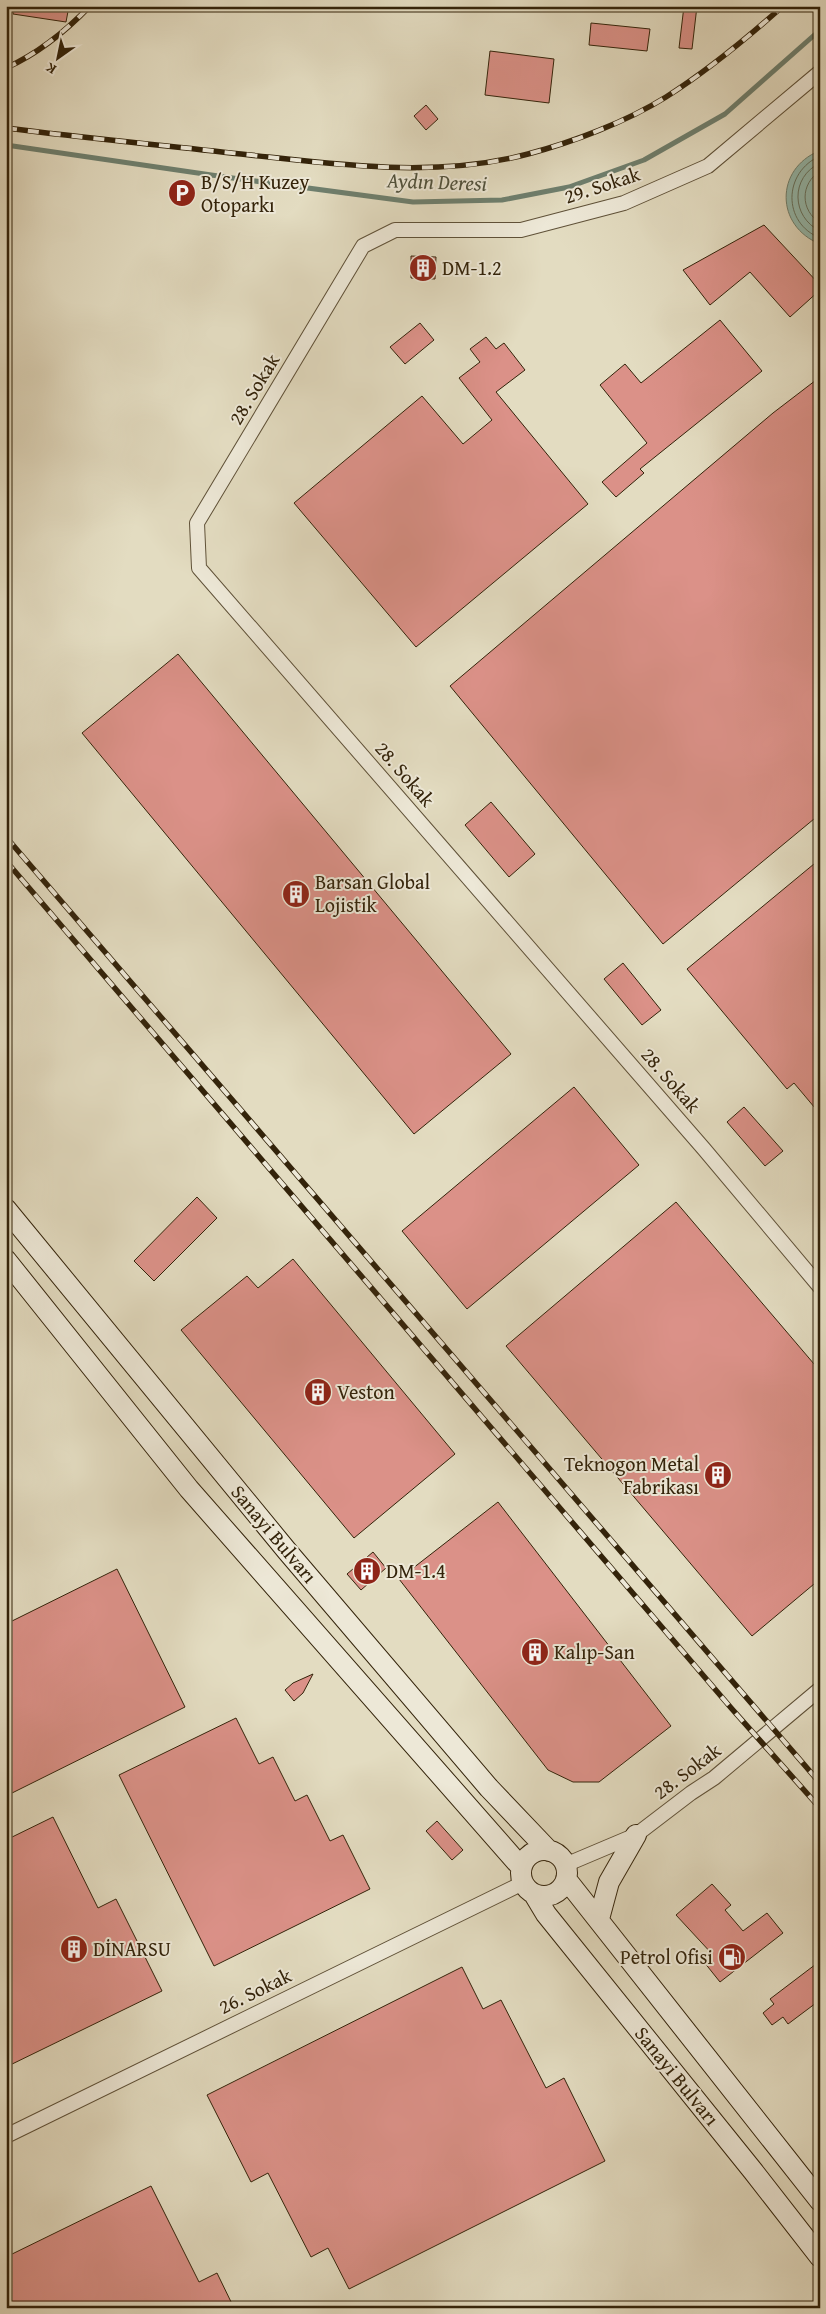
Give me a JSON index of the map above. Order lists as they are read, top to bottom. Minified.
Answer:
{"streets":{"main road":["Sanayi Bulvarı"],"street":["29. Sokak","28. Sokak","26. Sokak"]},"crossings":[["29. Sokak","28. Sokak"],["28. Sokak","Sanayi Bulvarı"],["28. Sokak","26. Sokak"],["Sanayi Bulvarı","26. Sokak"]],"water":["Aydın Deresi"],"places":{"parking":["B/S/H Kuzey Otoparkı"],"building":["DM-1.2","Barsan Global Lojistik","Veston","Teknogon Metal Fabrikası","DM-1.4","Kalıp-San","DİNARSU"],"fuel station":["Petrol Ofisi"]},"north":"bottom left"}
